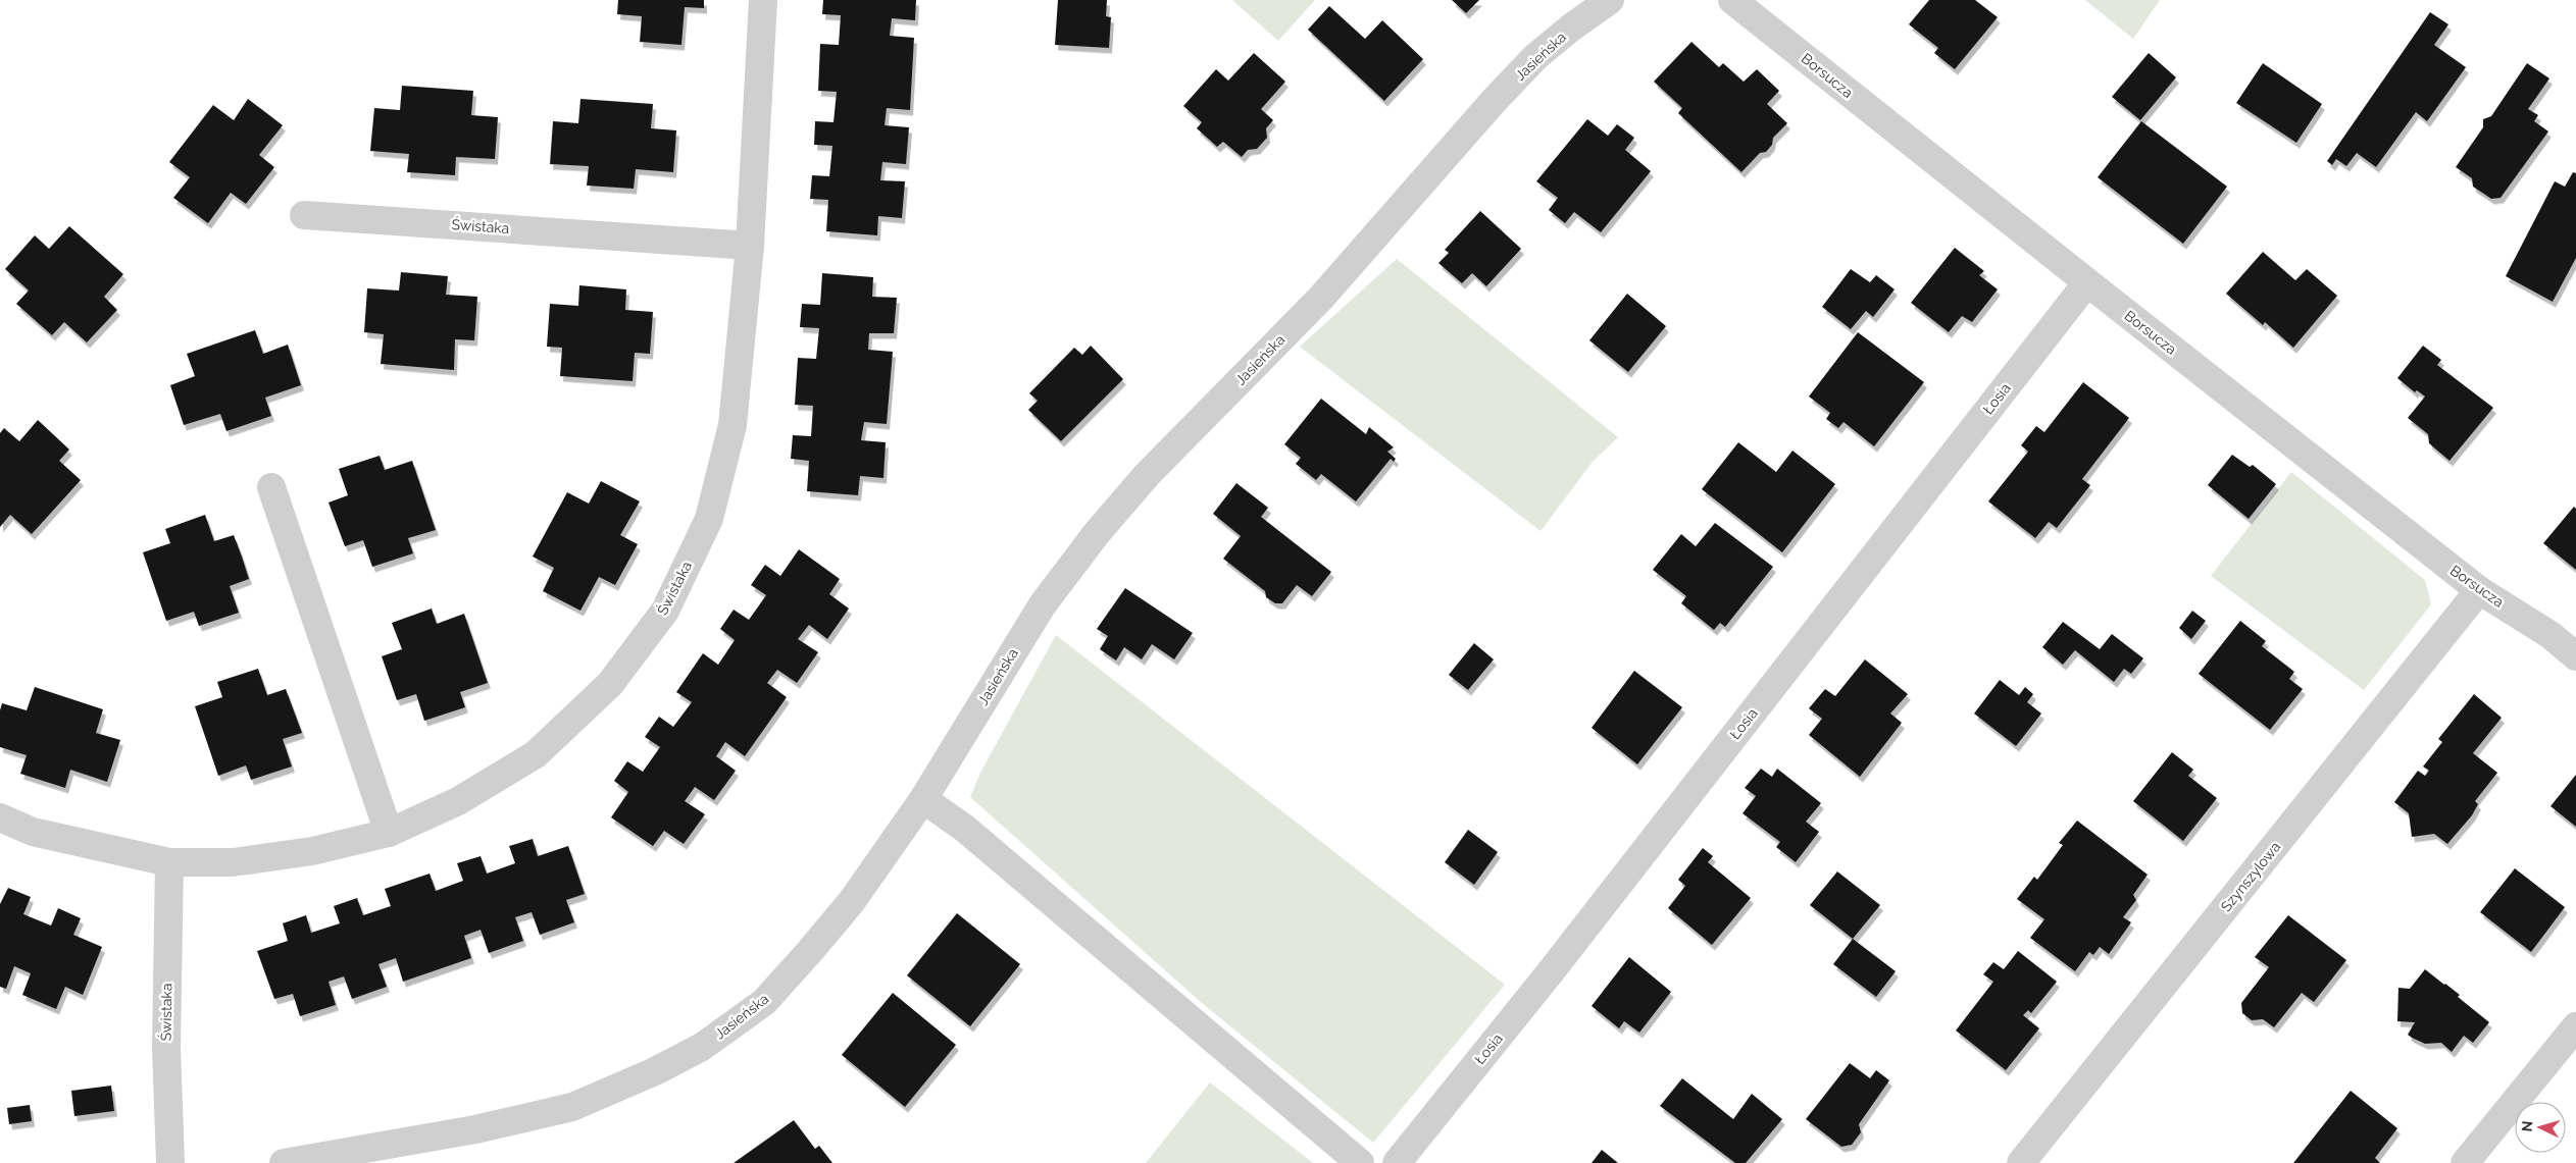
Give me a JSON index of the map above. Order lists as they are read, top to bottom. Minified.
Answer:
{"streets":{"street":["Jasieńska","Borsucza","Świstaka","Łosia","Szynszylowa"]},"crossings":[["Borsucza","Łosia"],["Borsucza","Szynszylowa"]],"north":"left"}
